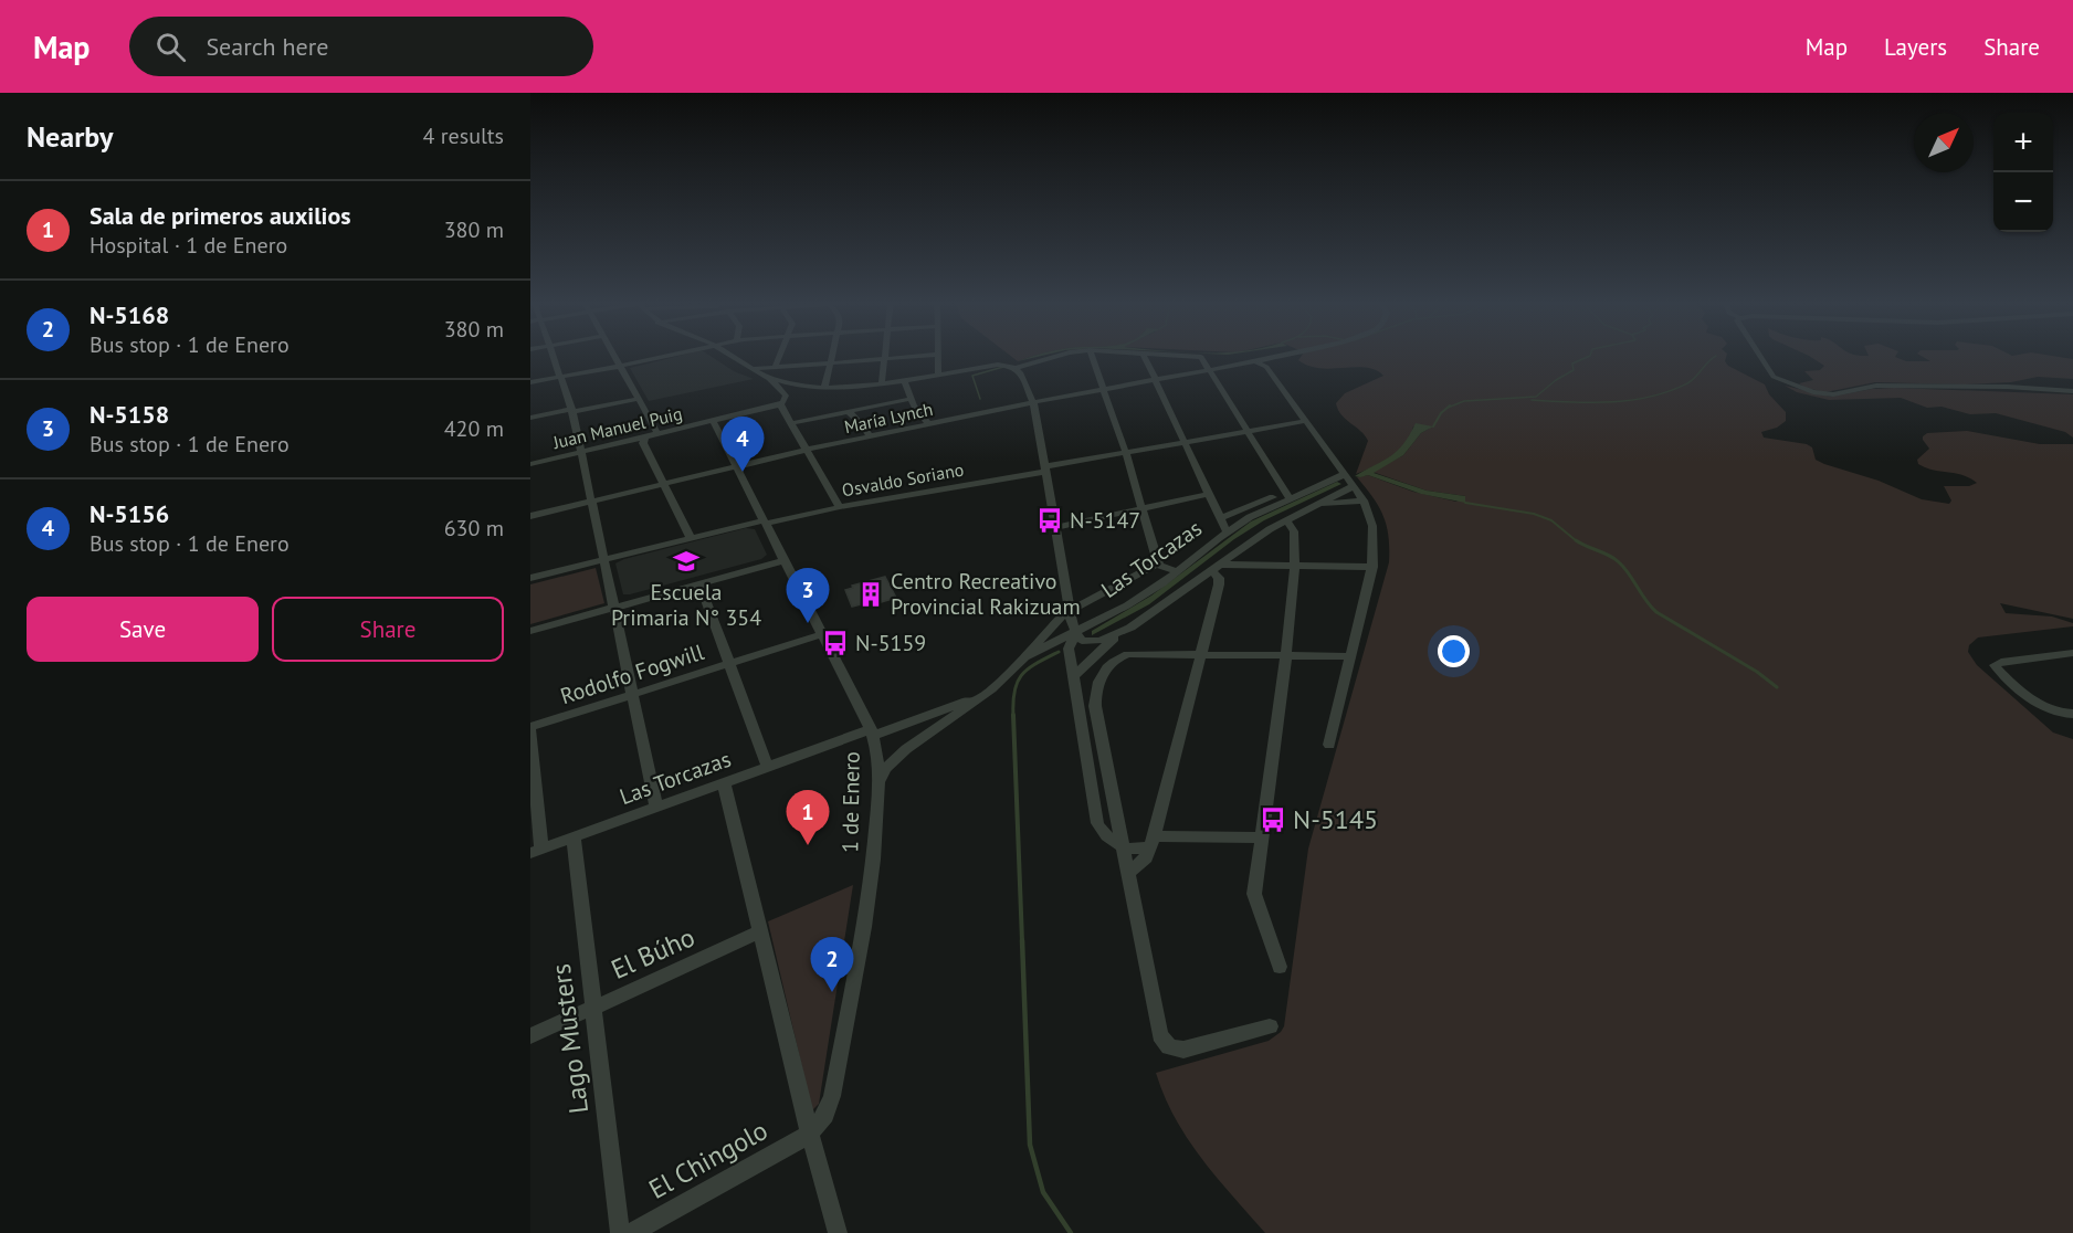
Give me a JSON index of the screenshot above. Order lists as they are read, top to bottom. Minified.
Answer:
{"streets":{"street":["María Lynch","Juan Manuel Puig","Osvaldo Soriano","Las Torcazas","Rodolfo Fogwill","1 de Enero","El Búho","Lago Musters","El Chingolo"]},"crossings":[["María Lynch","1 de Enero"],["Juan Manuel Puig","1 de Enero"],["Osvaldo Soriano","1 de Enero"],["Las Torcazas","1 de Enero"],["Las Torcazas","Lago Musters"],["Rodolfo Fogwill","1 de Enero"],["1 de Enero","El Chingolo"],["El Búho","Lago Musters"]],"places":{"bus stop":["N-5147","N-5159","N-5145"],"school or university":["Escuela Primaria N° 354"],"building":["Centro Recreativo Provincial Rakizuam"]},"north":"top right","page":{"header":"Map","search":"Search here","nav":["Map","Layers","Share"],"heading":["Nearby","4 results"],"map_buttons":["+","−"],"list":[{"mark":"1","name":"Sala de primeros auxilios","note":"Hospital · 1 de Enero","value":"380 m"},{"mark":"2","name":"N-5168","note":"Bus stop · 1 de Enero","value":"380 m"},{"mark":"3","name":"N-5158","note":"Bus stop · 1 de Enero","value":"420 m"},{"mark":"4","name":"N-5156","note":"Bus stop · 1 de Enero","value":"630 m"}],"pins":["4","3","1","2"],"buttons":["Save","Share"]}}
